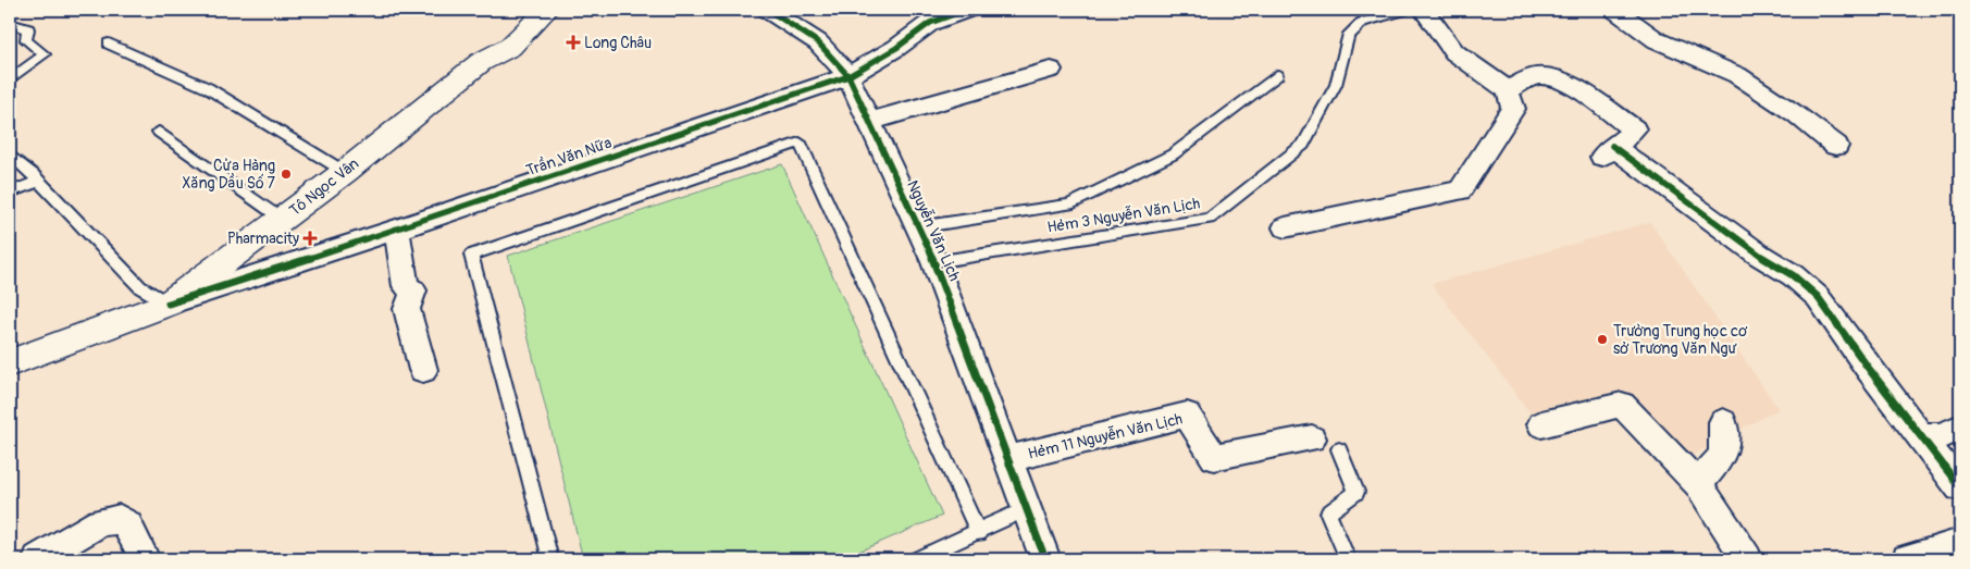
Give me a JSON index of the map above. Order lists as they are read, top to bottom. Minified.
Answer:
{"streets":{"main road":["Tô Ngọc Vân"],"street":["Trần Văn Nữa","Nguyễn Văn Lịch","Hẻm 11 Nguyễn Văn Lịch"],"lane":["Hẻm 3 Nguyễn Văn Lịch"]},"crossings":[["Trần Văn Nữa","Tô Ngọc Vân"],["Trần Văn Nữa","Nguyễn Văn Lịch"],["Hẻm 3 Nguyễn Văn Lịch","Nguyễn Văn Lịch"],["Nguyễn Văn Lịch","Hẻm 11 Nguyễn Văn Lịch"]],"places":{"health":["Long Châu","Pharmacity"],"other":["Cửa Hàng Xăng Dầu Số 7","Trường Trung học cơ sở Trương Văn Ngư"]}}
